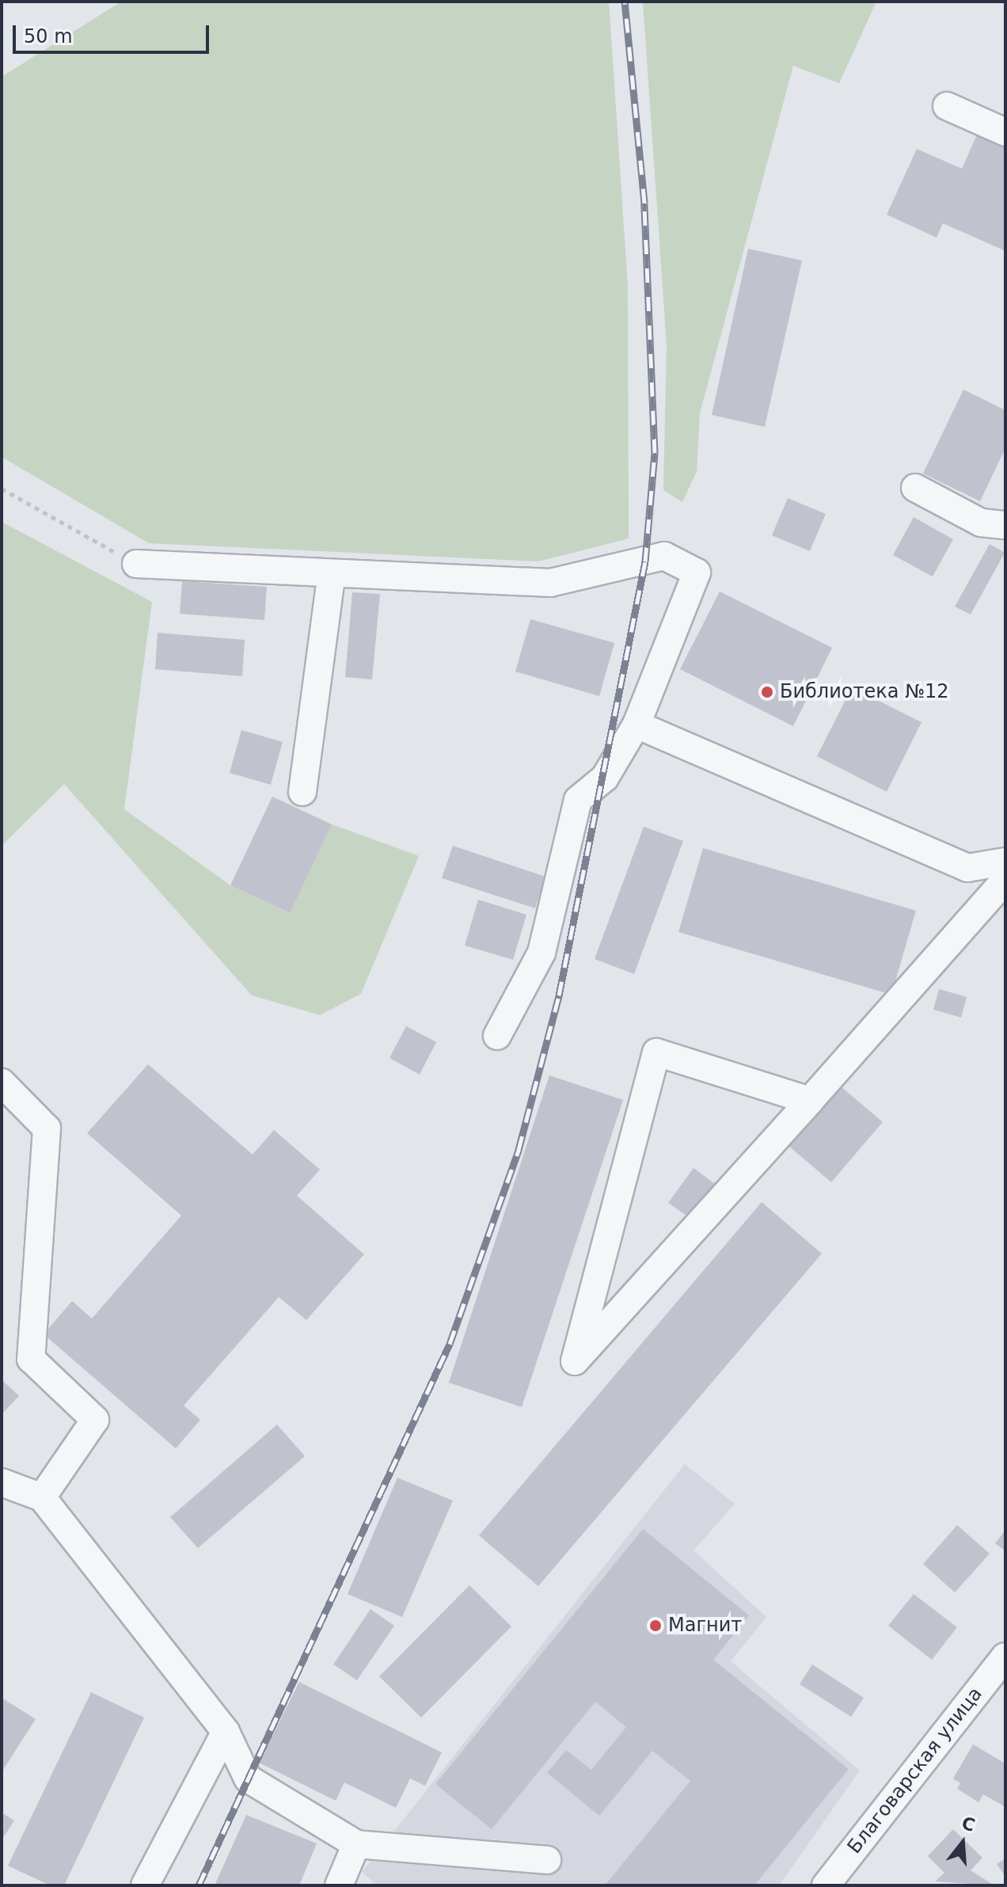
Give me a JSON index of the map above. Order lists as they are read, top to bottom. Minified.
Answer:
{"streets":{"street":["Благоварская улица"]},"places":["Библиотека №12","Магнит"],"scale_bar":"50 m","north":"top"}
